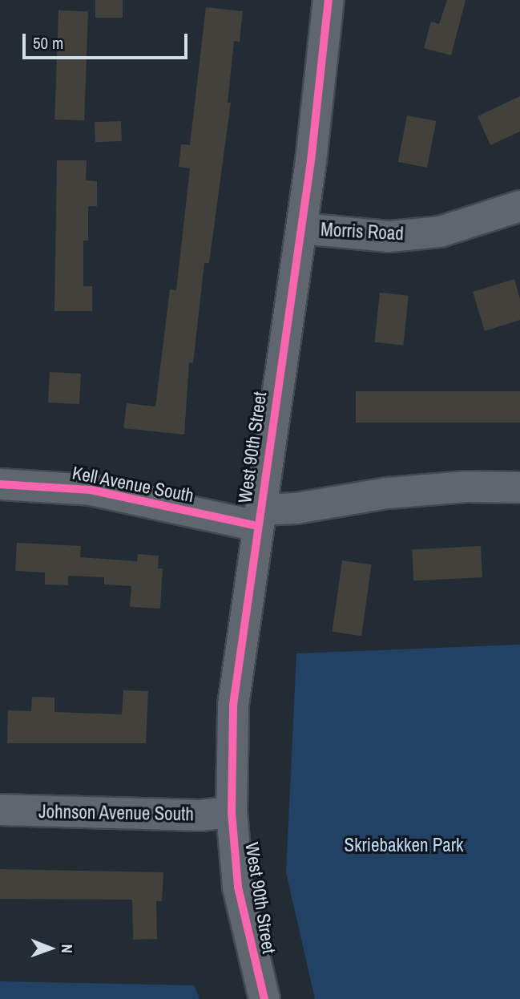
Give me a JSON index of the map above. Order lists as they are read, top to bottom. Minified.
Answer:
{"streets":{"street":["Morris Road","West 90th Street","Kell Avenue South","Johnson Avenue South"]},"crossings":[["Morris Road","West 90th Street"],["West 90th Street","Kell Avenue South"],["West 90th Street","Johnson Avenue South"]],"parks":["Skriebakken Park"],"scale_bar":"50 m","north":"right"}
